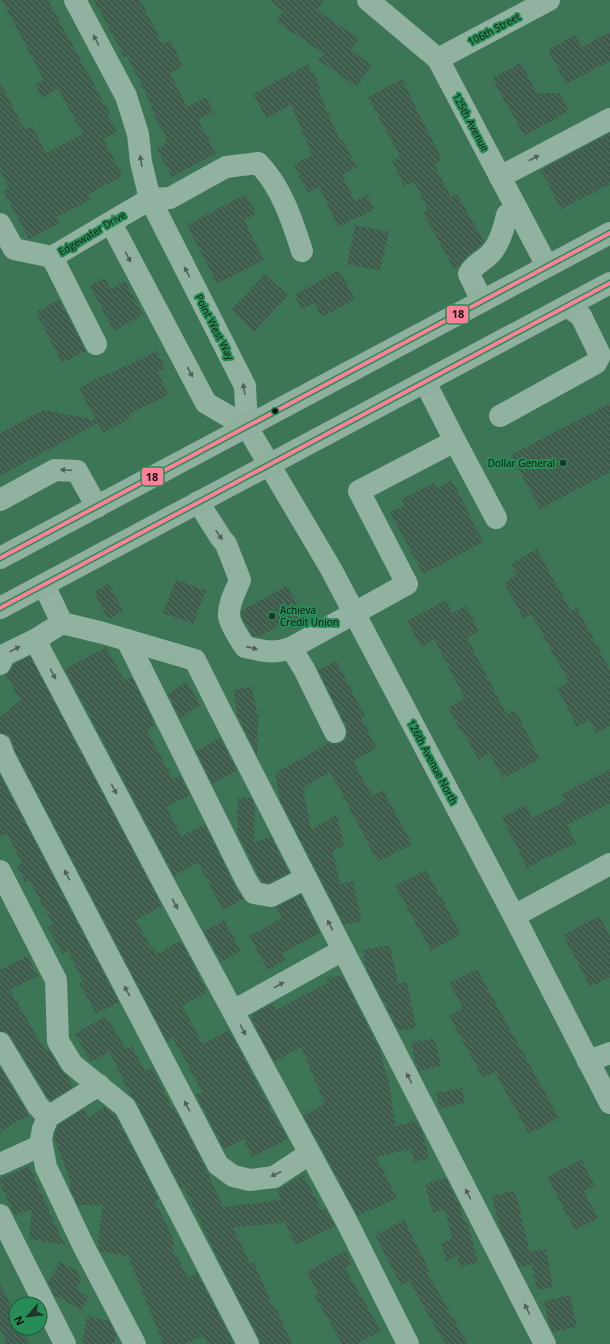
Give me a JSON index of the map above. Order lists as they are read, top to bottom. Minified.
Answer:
{"streets":{"street":["106th Street","125th Avenue","Edgewater Drive","Point West Way","126th Avenue North"]},"crossings":[["106th Street","125th Avenue"],["Edgewater Drive","Point West Way"],["Point West Way","126th Avenue North"]],"places":["Dollar General","Achieva Credit Union"],"lines":["transit line 18"],"north":"bottom left"}
